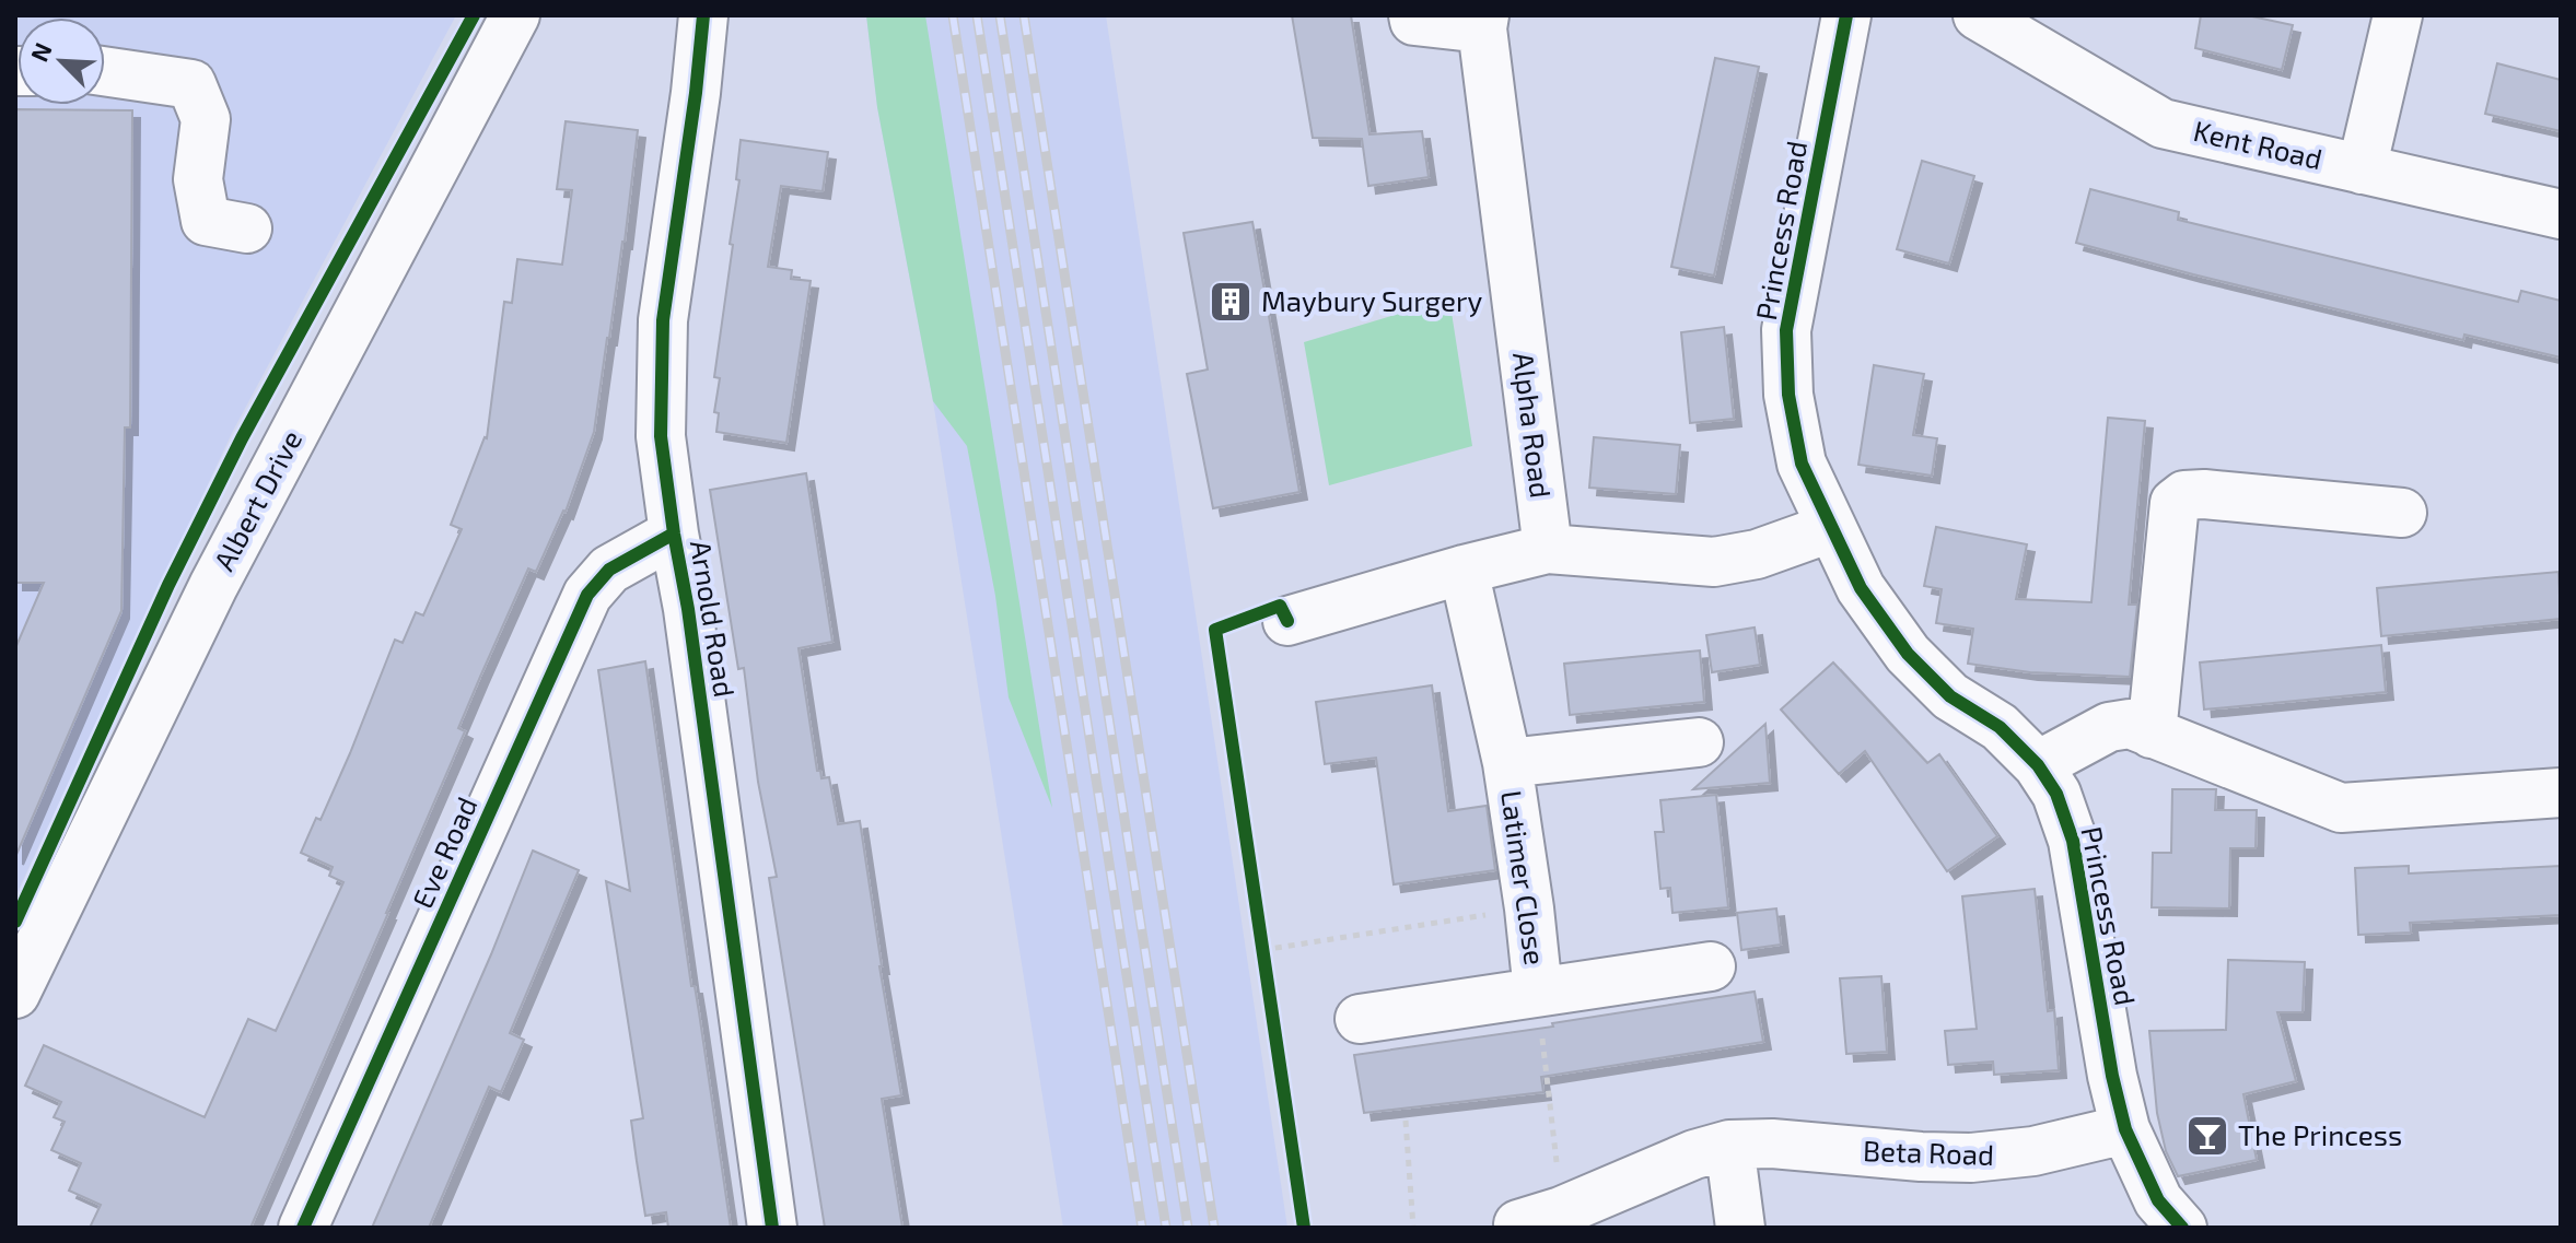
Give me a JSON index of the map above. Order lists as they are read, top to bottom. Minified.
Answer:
{"streets":{"street":["Kent Road","Princess Road","Alpha Road","Albert Drive","Arnold Road","Eve Road","Latimer Close","Beta Road"]},"crossings":[["Princess Road","Beta Road"],["Arnold Road","Eve Road"]],"places":{"building":["Maybury Surgery"],"bar":["The Princess"]},"north":"top left"}
